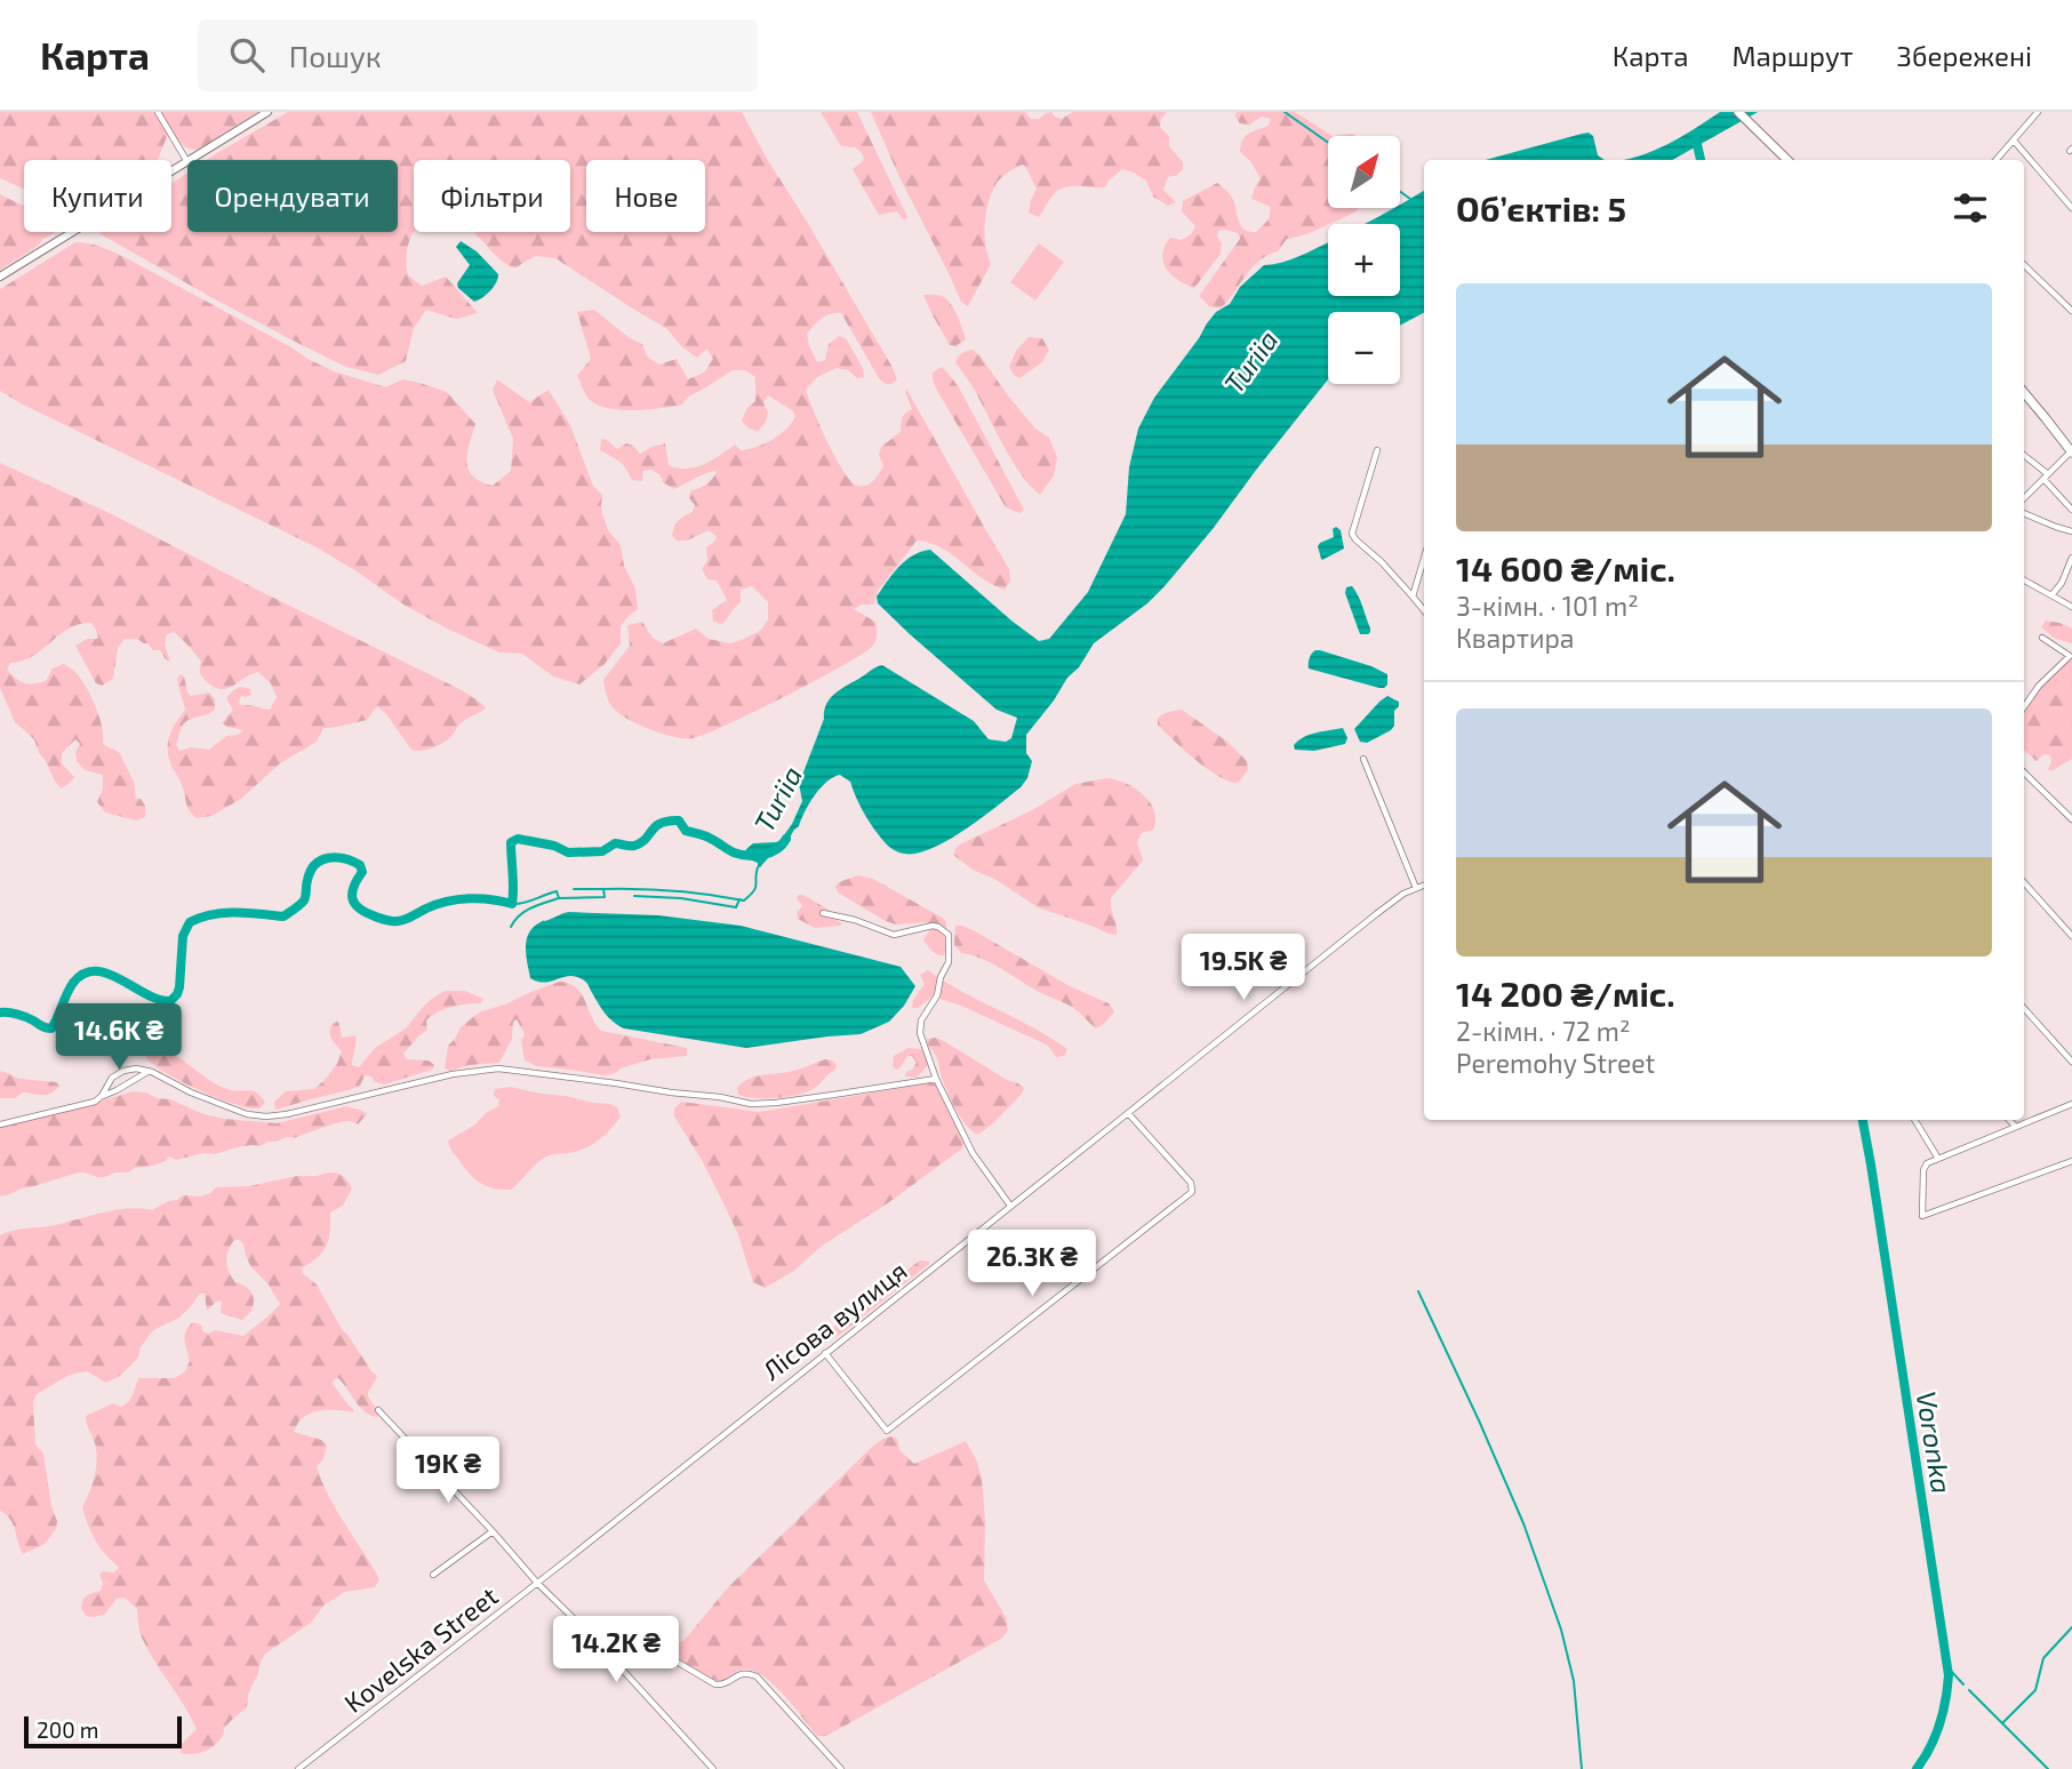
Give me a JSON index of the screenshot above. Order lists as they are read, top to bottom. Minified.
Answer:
{"streets":{"street":["Лісова вулиця","Kovelska Street"]},"crossings":[["Лісова вулиця","Kovelska Street"]],"water":["Turiia","Voronka"],"scale_bar":"200 m","north":"top right","page":{"header":"Карта","search":"Пошук","nav":["Карта","Маршрут","Збережені"],"map_buttons":["+","−"],"chip":["Купити","Орендувати","Фільтри","Нове"],"heading":"Об’єктів: 5","list":[{"name":"14 600 ₴/міс.","note":"3-кімн. · 101 m² · Квартира"},{"name":"14 200 ₴/міс.","note":"2-кімн. · 72 m² · Peremohy Street"}],"price":["19.5K ₴","14.6K ₴","26.3K ₴","19K ₴","14.2K ₴"],"scale":"200 m"}}
